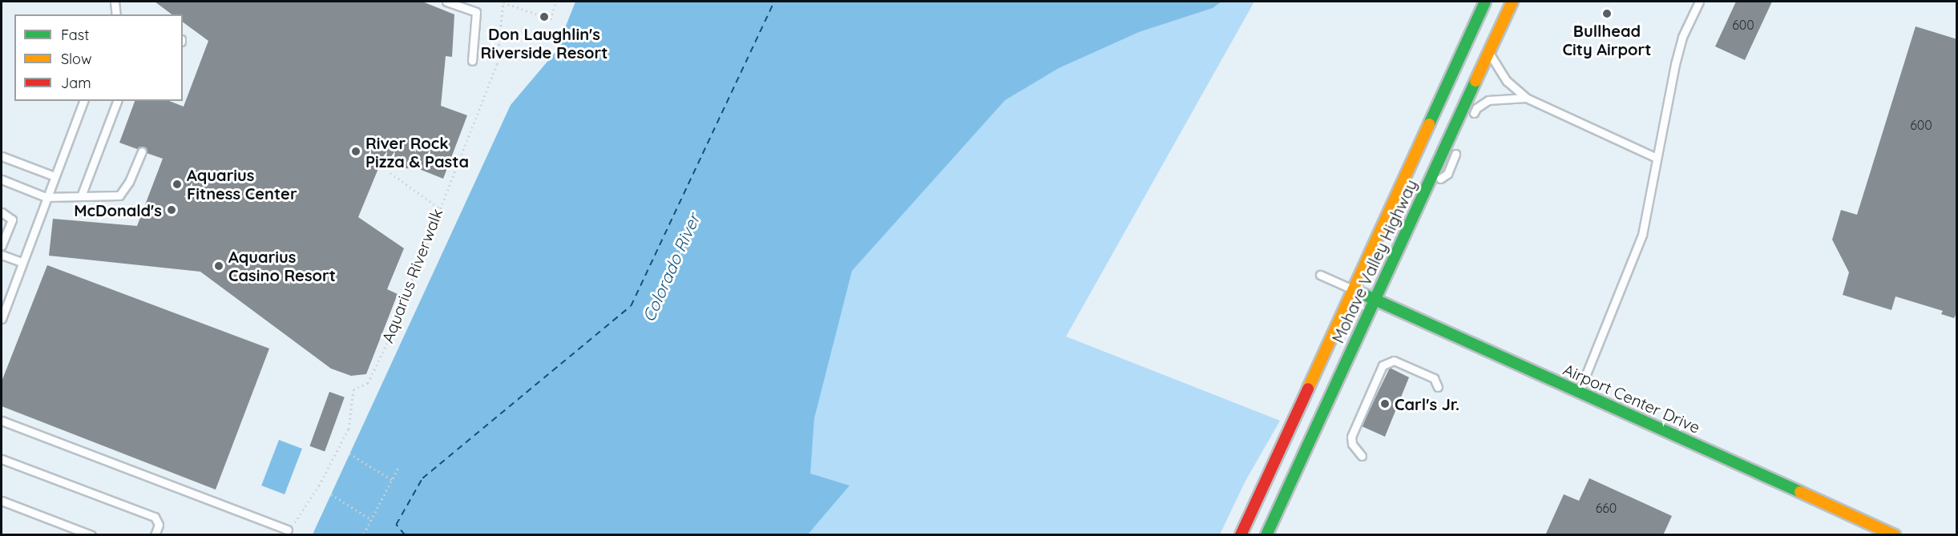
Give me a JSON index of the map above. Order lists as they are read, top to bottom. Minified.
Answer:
{"streets":{"main road":["Mohave Valley Highway","Airport Center Drive"],"path":["Aquarius Riverwalk"]},"crossings":[["Mohave Valley Highway","Airport Center Drive"]],"water":["Colorado River"],"places":["Bullhead City Airport","Don Laughlin's Riverside Resort","River Rock Pizza & Pasta","Aquarius Fitness Center","McDonald's","Aquarius Casino Resort","Carl's Jr."],"house_numbers":["600","600","660"],"legend":["Fast","Slow","Jam"]}
